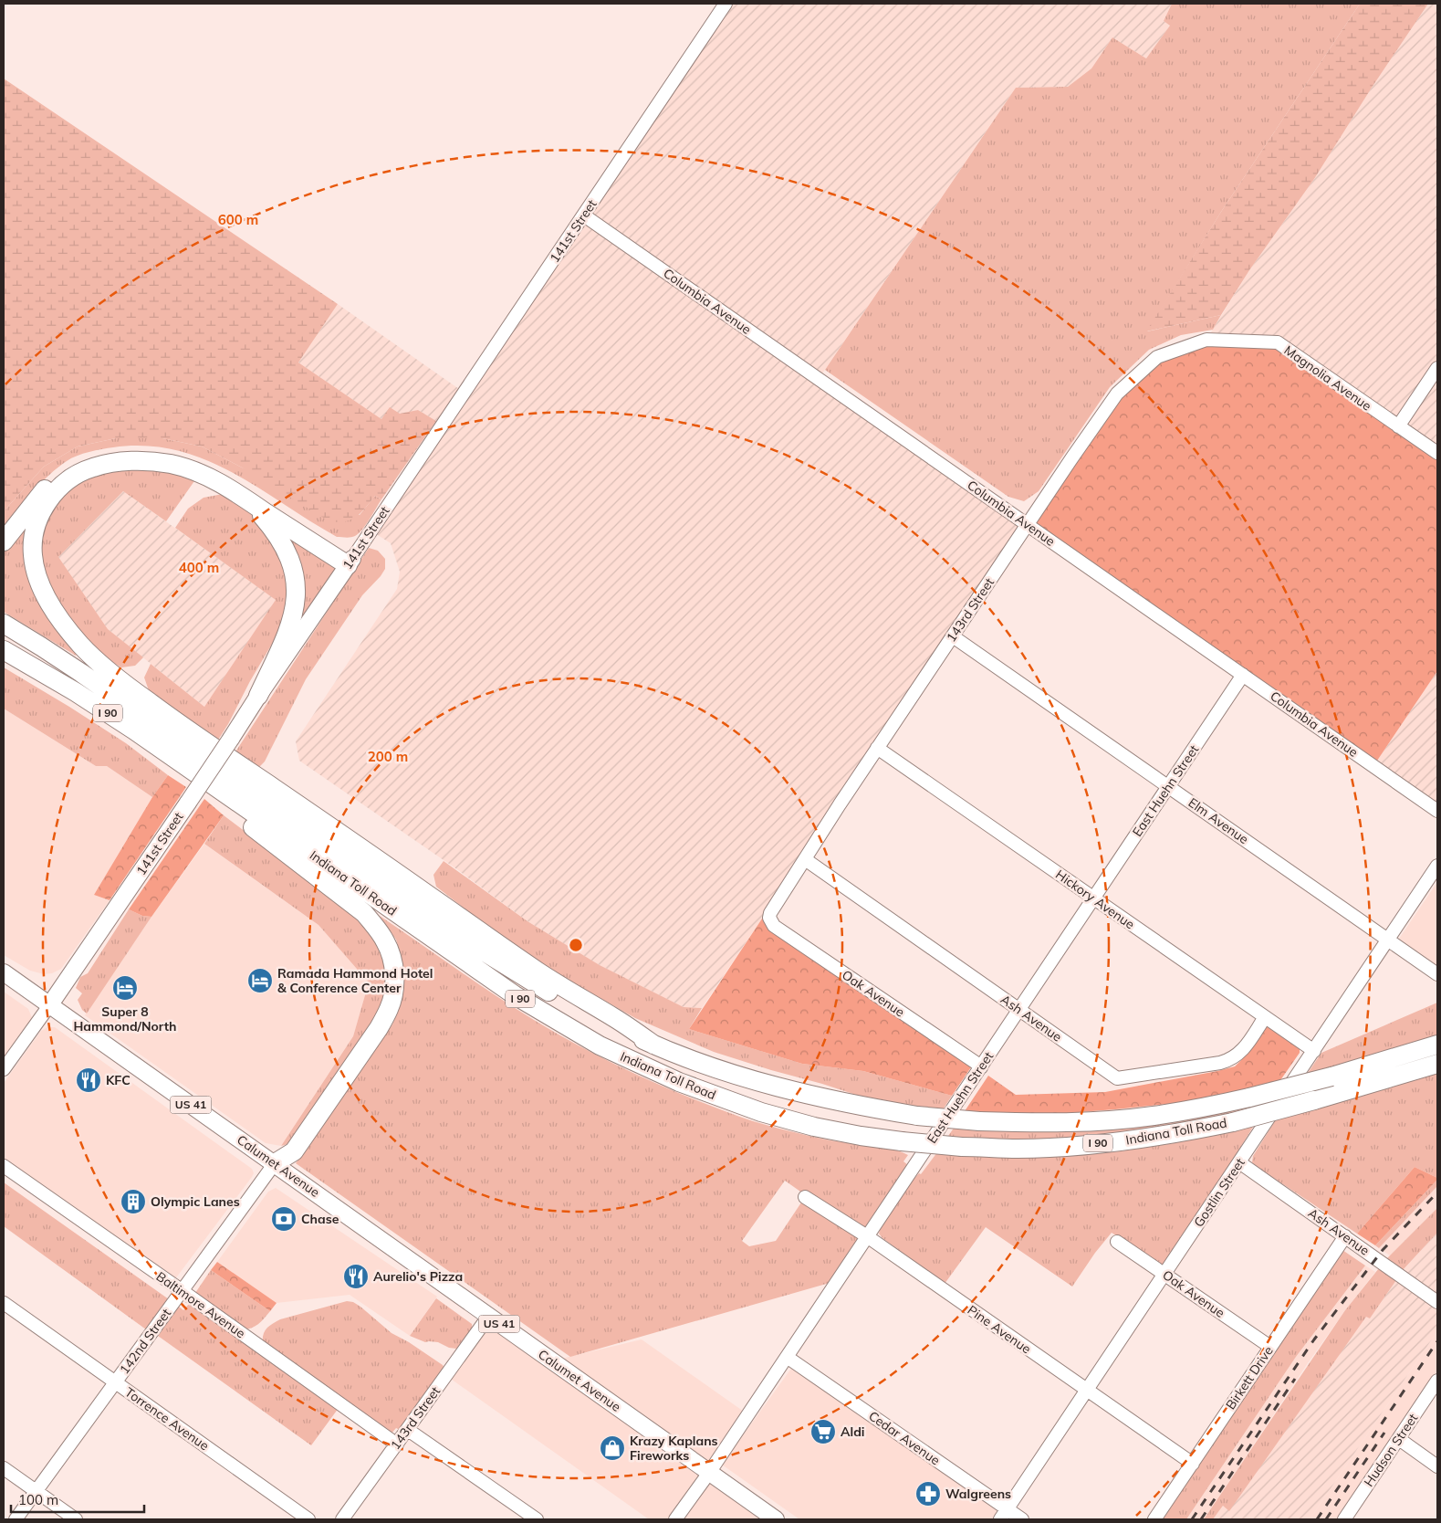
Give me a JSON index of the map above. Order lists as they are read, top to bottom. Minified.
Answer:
{"streets":{"highway":["I 90","Indiana Toll Road"],"main road":["141st Street","US 41","Calumet Avenue"],"street":["Columbia Avenue","Magnolia Avenue","143rd Street","East Huehn Street","Elm Avenue","Hickory Avenue","Oak Avenue","Ash Avenue","Gostlin Street","Baltimore Avenue","Pine Avenue","142nd Street","Birkett Drive","Torrence Avenue","Cedar Avenue","Hudson Street"]},"crossings":[["141st Street","Columbia Avenue"],["141st Street","Calumet Avenue"],["Columbia Avenue","143rd Street"],["Columbia Avenue","East Huehn Street"],["Magnolia Avenue","143rd Street"],["143rd Street","Elm Avenue"],["143rd Street","Hickory Avenue"],["143rd Street","Oak Avenue"],["143rd Street","Ash Avenue"],["143rd Street","Calumet Avenue"],["143rd Street","Baltimore Avenue"],["East Huehn Street","Elm Avenue"],["East Huehn Street","Hickory Avenue"],["East Huehn Street","Oak Avenue"],["East Huehn Street","Ash Avenue"],["East Huehn Street","Calumet Avenue"],["East Huehn Street","Pine Avenue"],["East Huehn Street","Cedar Avenue"],["Elm Avenue","Gostlin Street"],["Hickory Avenue","Ash Avenue"],["Hickory Avenue","Gostlin Street"],["Oak Avenue","Gostlin Street"],["Oak Avenue","Birkett Drive"],["Ash Avenue","Gostlin Street"],["Ash Avenue","Birkett Drive"],["Calumet Avenue","142nd Street"],["Gostlin Street","Pine Avenue"],["Gostlin Street","Cedar Avenue"],["Baltimore Avenue","142nd Street"],["Pine Avenue","Birkett Drive"],["142nd Street","Torrence Avenue"]],"places":{"hotel":["Ramada Hammond Hotel & Conference Center","Super 8 Hammond/North"],"restaurant":["KFC","Aurelio's Pizza"],"building":["Olympic Lanes"],"bank":["Chase"],"supermarket":["Aldi"],"shop":["Krazy Kaplans Fireworks"],"pharmacy":["Walgreens"]},"scale_bar":"100 m","rings":["600 m","400 m","200 m"]}
